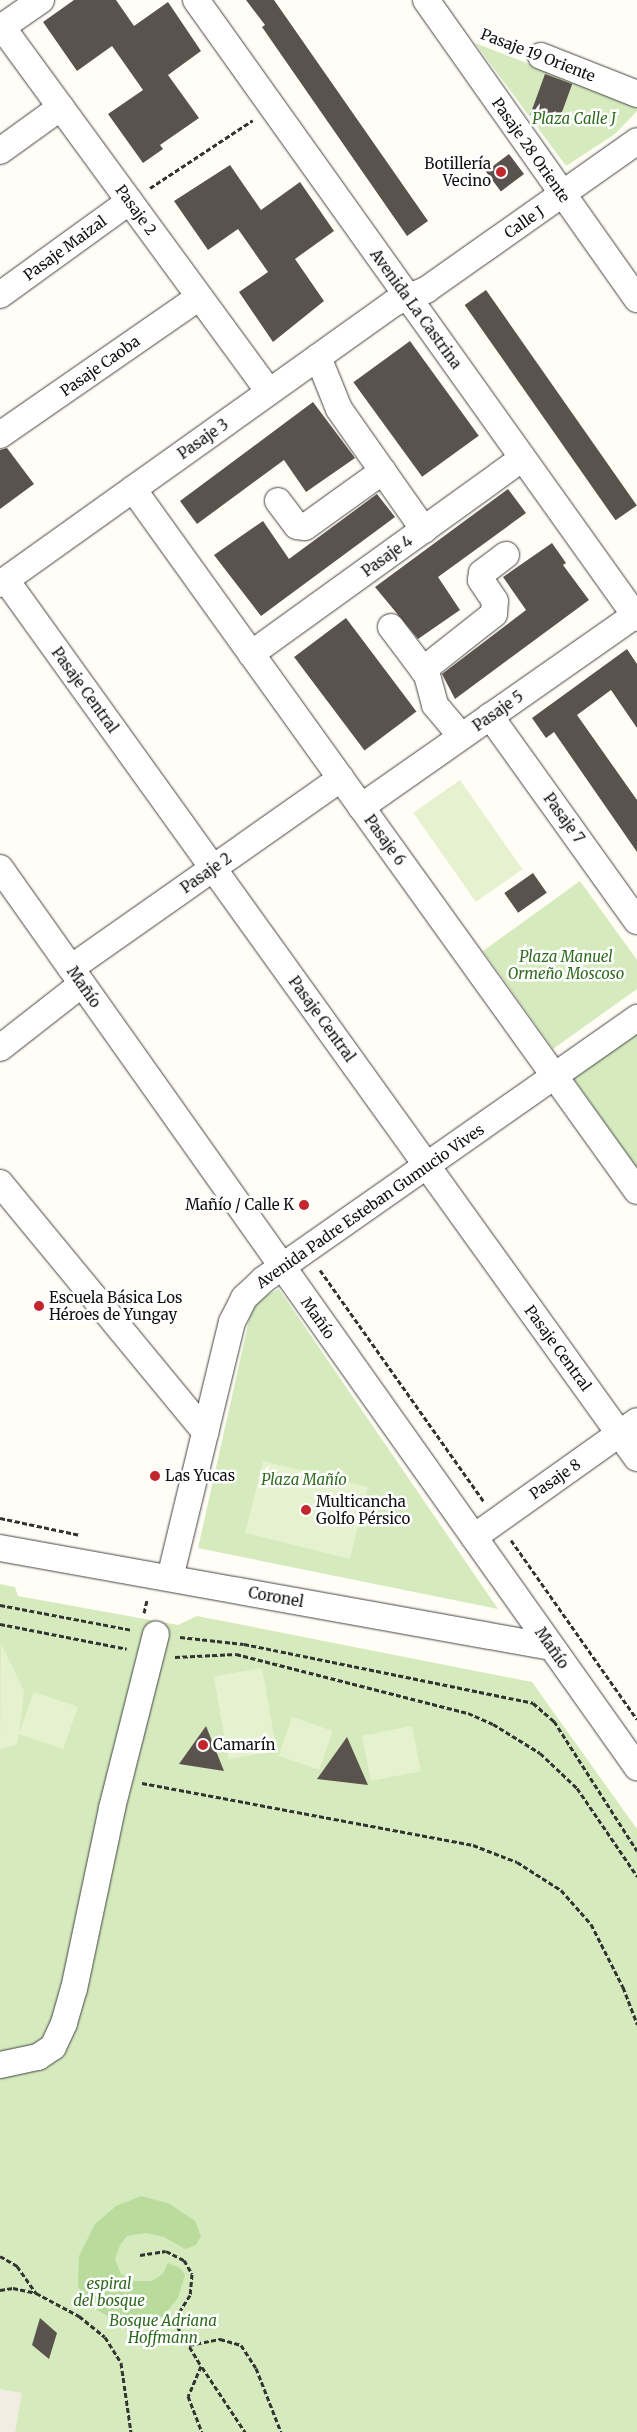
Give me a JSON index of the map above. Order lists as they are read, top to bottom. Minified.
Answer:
{"streets":{"street":["Pasaje 19 Oriente","Pasaje 28 Oriente","Pasaje 2","Calle J","Pasaje Maizal","Avenida La Castrina","Pasaje Caoba","Pasaje 3","Pasaje 4","Pasaje Central","Pasaje 5","Pasaje 7","Pasaje 6","Mañío","Avenida Padre Esteban Gumucio Vives","Pasaje 8","Coronel"]},"crossings":[["Pasaje 28 Oriente","Calle J"],["Pasaje 2","Pasaje Maizal"],["Pasaje 2","Pasaje Caoba"],["Pasaje 2","Pasaje 3"],["Pasaje 2","Pasaje Central"],["Pasaje 2","Pasaje 6"],["Pasaje 2","Mañío"],["Calle J","Avenida La Castrina"],["Calle J","Pasaje 3"],["Avenida La Castrina","Pasaje 3"],["Avenida La Castrina","Pasaje 4"],["Avenida La Castrina","Pasaje 5"],["Pasaje 3","Pasaje Central"],["Pasaje 3","Pasaje 6"],["Pasaje 4","Pasaje 6"],["Pasaje Central","Avenida Padre Esteban Gumucio Vives"],["Pasaje Central","Pasaje 8"],["Pasaje 5","Pasaje 7"],["Pasaje 5","Pasaje 6"],["Pasaje 6","Avenida Padre Esteban Gumucio Vives"],["Mañío","Avenida Padre Esteban Gumucio Vives"],["Mañío","Pasaje 8"],["Mañío","Coronel"],["Avenida Padre Esteban Gumucio Vives","Coronel"]],"parks":["Plaza Calle J","Plaza Manuel Ormeño Moscoso","Plaza Mañío","espiral del bosque","Bosque Adriana Hoffmann"],"places":["Botillería Vecino","Mañío / Calle K","Escuela Básica Los Héroes de Yungay","Las Yucas","Multicancha Golfo Pérsico","Camarín"]}
